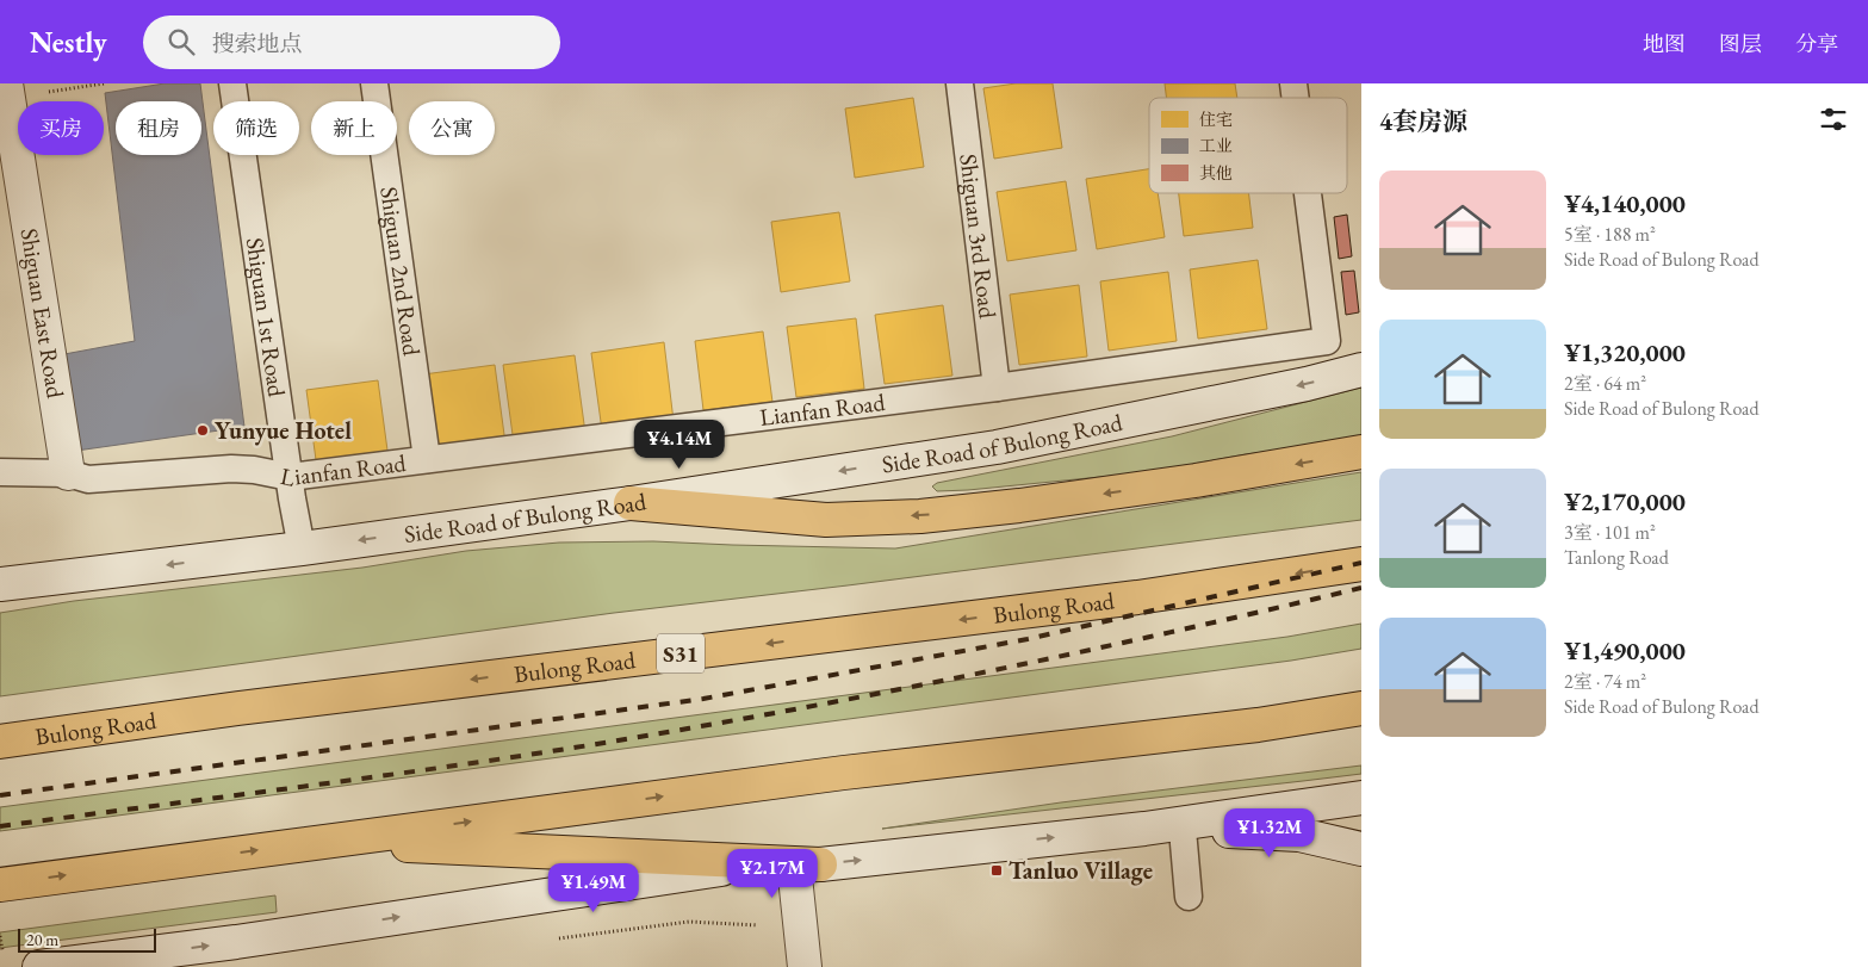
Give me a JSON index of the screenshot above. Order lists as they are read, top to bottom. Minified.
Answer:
{"streets":{"main road":["Shiguan East Road","Side Road of Bulong Road","Bulong Road","S31"],"lane":["Shiguan 3rd Road","Shiguan 2nd Road","Shiguan 1st Road","Lianfan Road"]},"crossings":[["Shiguan 3rd Road","Lianfan Road"],["Shiguan 2nd Road","Lianfan Road"],["Shiguan East Road","Lianfan Road"],["Shiguan 1st Road","Lianfan Road"],["Shiguan 1st Road","Side Road of Bulong Road"]],"places":{"other":["Yunyue Hotel"],"transit":["Tanluo Village"]},"legend":["住宅","工业","其他"],"scale_bar":"20 m","page":{"header":"Nestly","search":"搜索地点","nav":["地图","图层","分享"],"heading":"4套房源","chip":["买房","租房","筛选","新上","公寓"],"list":[{"name":"¥4,140,000","note":"5室 · 188 m² · Side Road of Bulong Road"},{"name":"¥1,320,000","note":"2室 · 64 m² · Side Road of Bulong Road"},{"name":"¥2,170,000","note":"3室 · 101 m² · Tanlong Road"},{"name":"¥1,490,000","note":"2室 · 74 m² · Side Road of Bulong Road"}],"price":["¥4.14M","¥1.32M","¥2.17M","¥1.49M"],"scale":"20 m"}}
